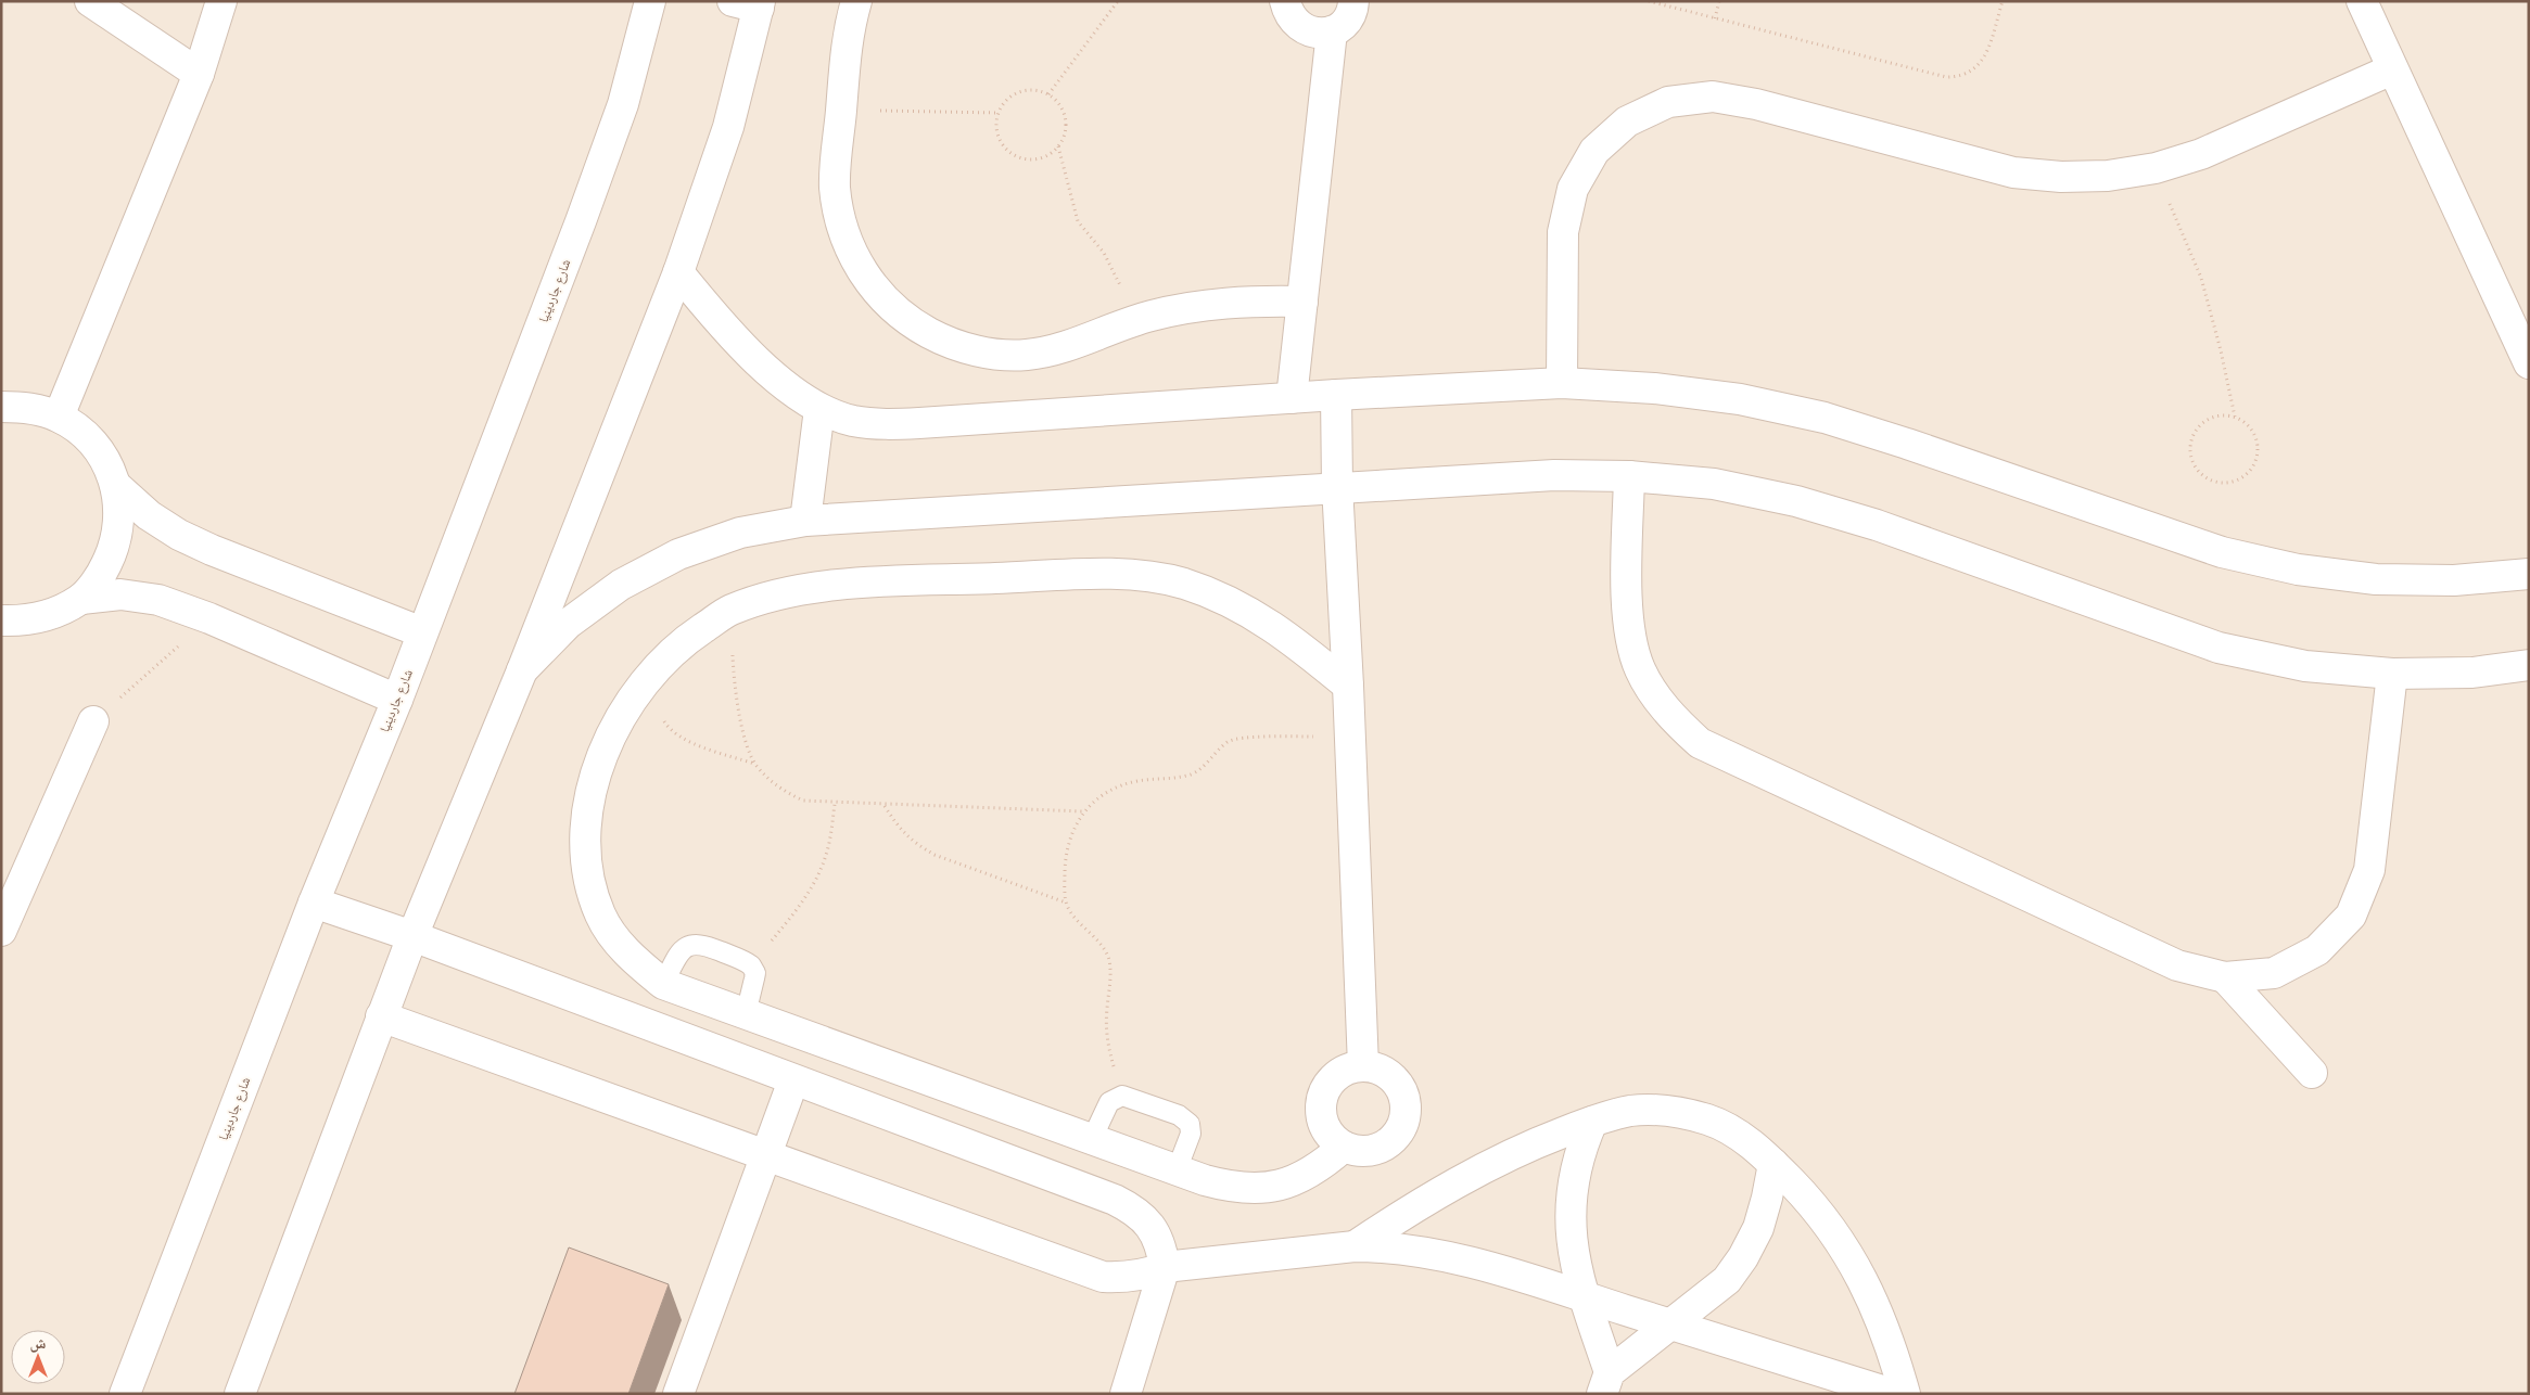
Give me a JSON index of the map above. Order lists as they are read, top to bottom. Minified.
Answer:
{"streets":{"street":["شارع جاردينيا"]},"north":"top"}
